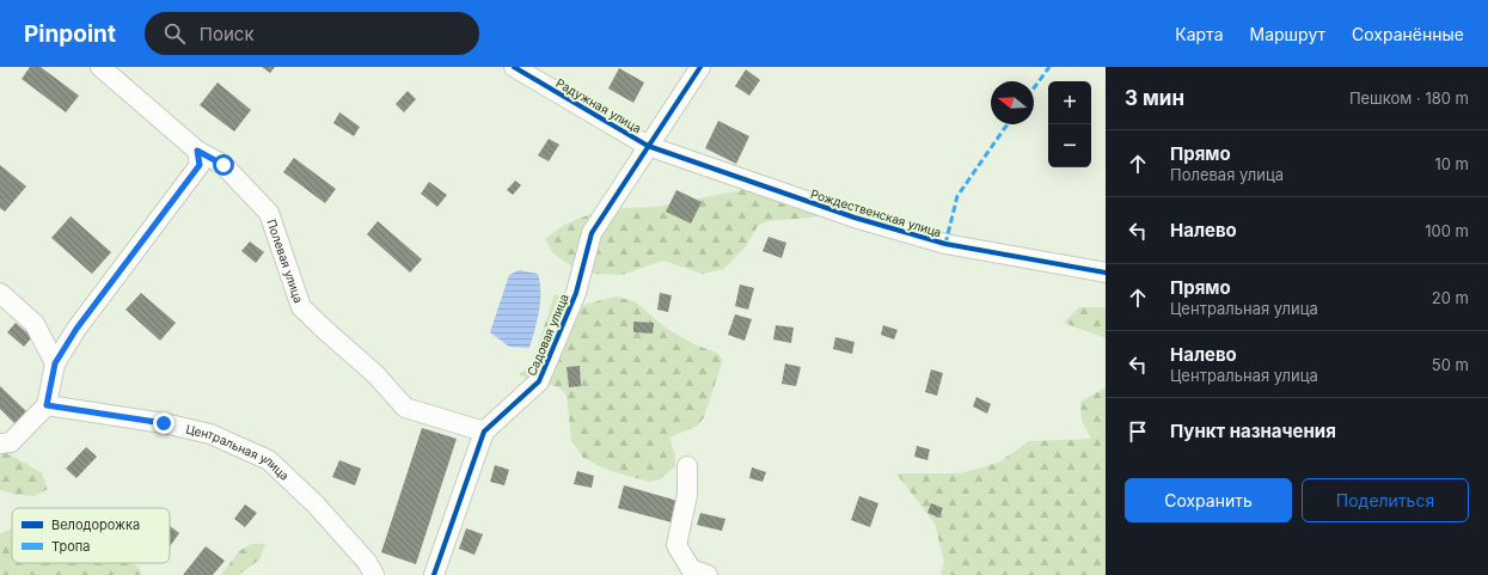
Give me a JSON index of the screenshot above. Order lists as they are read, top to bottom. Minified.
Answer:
{"streets":{"street":["Радужная улица","Рождественская улица","Полевая улица","Садовая улица","Центральная улица"]},"crossings":[["Радужная улица","Рождественская улица"],["Радужная улица","Садовая улица"],["Рождественская улица","Садовая улица"],["Полевая улица","Садовая улица"]],"legend":["Велодорожка","Тропа"],"north":"left","page":{"header":"Pinpoint","search":"Поиск","nav":["Карта","Маршрут","Сохранённые"],"heading":["3 мин","Пешком · 180 m"],"map_buttons":["+","−"],"list":[["Прямо","Полевая улица","10 m"],["Налево","100 m"],["Прямо","Центральная улица","20 m"],["Налево","Центральная улица","50 m"],"Пункт назначения"],"buttons":["Сохранить","Поделиться"]}}
